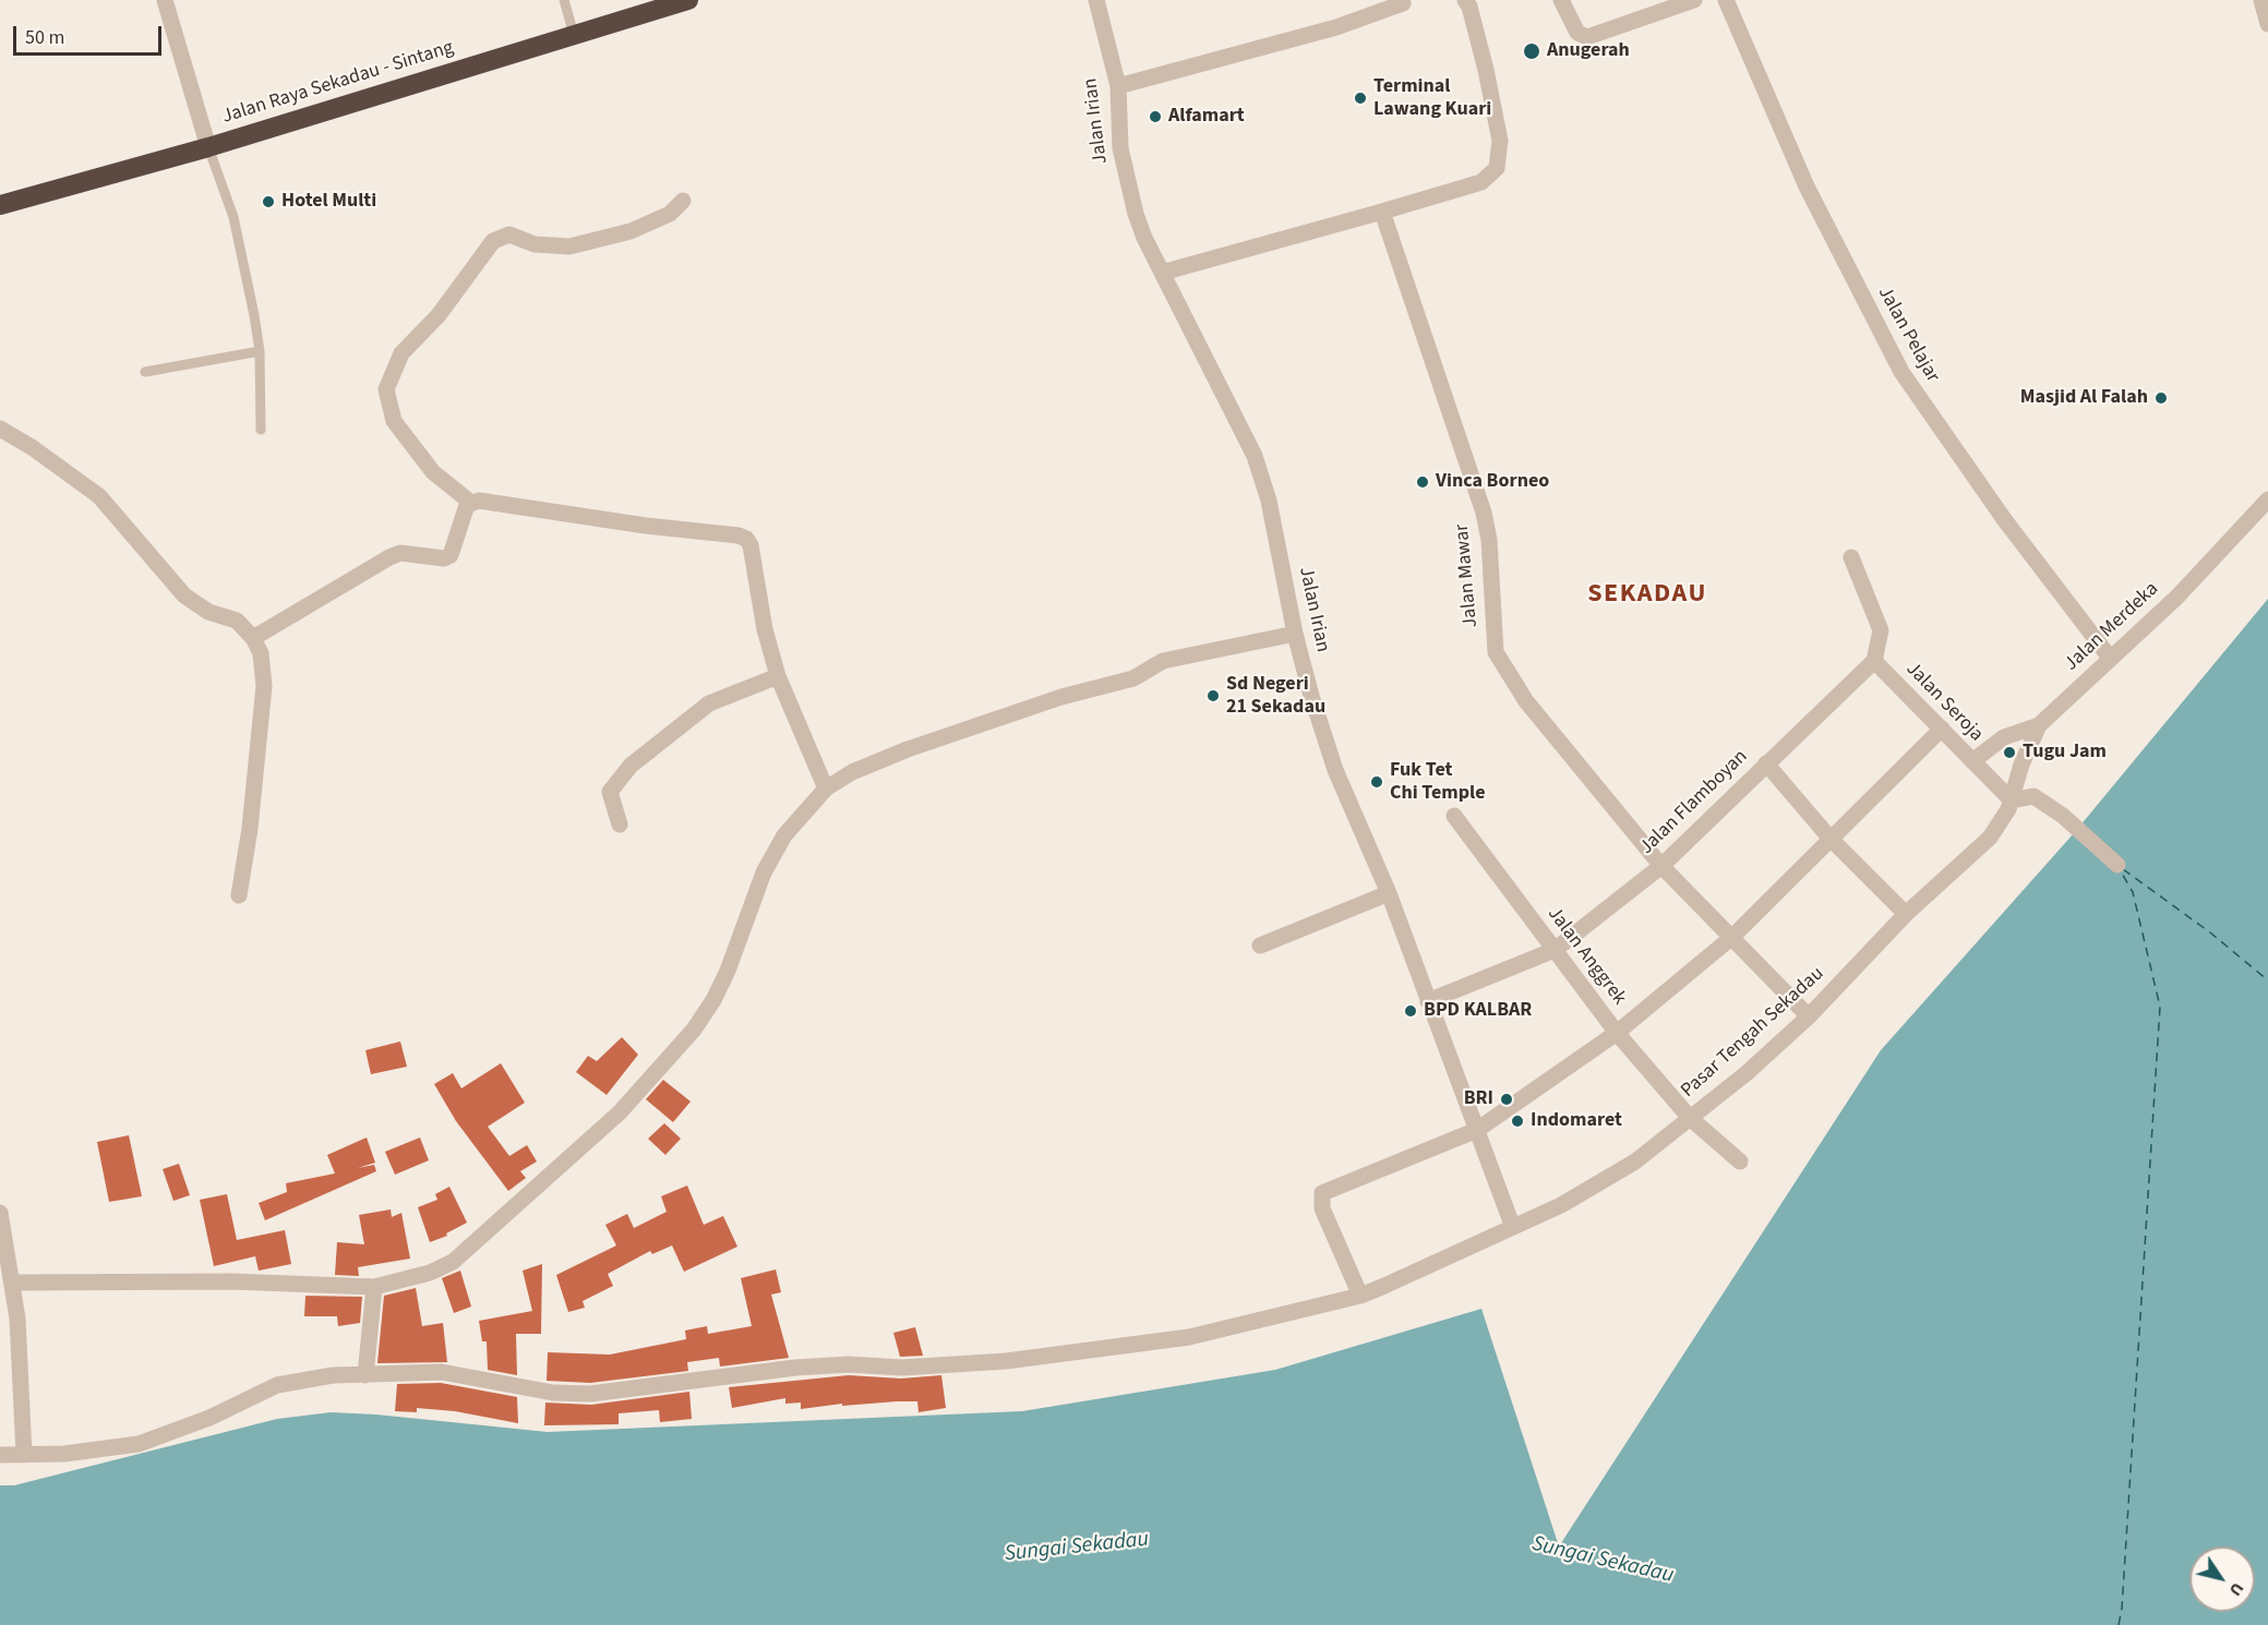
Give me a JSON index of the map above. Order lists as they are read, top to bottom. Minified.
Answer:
{"streets":{"highway":["Jalan Raya Sekadau - Sintang"],"street":["Jalan Irian","Jalan Pelajar","Jalan Mawar","Jalan Merdeka","Jalan Seroja","Jalan Flamboyan","Jalan Anggrek","Pasar Tengah Sekadau"]},"crossings":[["Jalan Irian","Jalan Flamboyan"],["Jalan Irian","Pasar Tengah Sekadau"],["Jalan Pelajar","Jalan Merdeka"],["Jalan Mawar","Jalan Flamboyan"],["Jalan Mawar","Pasar Tengah Sekadau"],["Jalan Merdeka","Jalan Seroja"],["Jalan Merdeka","Pasar Tengah Sekadau"],["Jalan Seroja","Jalan Flamboyan"],["Jalan Seroja","Pasar Tengah Sekadau"],["Jalan Flamboyan","Jalan Anggrek"],["Jalan Anggrek","Pasar Tengah Sekadau"]],"districts":["SEKADAU"],"water":["Sungai Sekadau"],"places":["Anugerah","Terminal Lawang Kuari","Alfamart","Hotel Multi","Masjid Al Falah","Vinca Borneo","Sd Negeri 21 Sekadau","Tugu Jam","Fuk Tet Chi Temple","BPD KALBAR","BRI","Indomaret"],"scale_bar":"50 m","north":"bottom right"}
